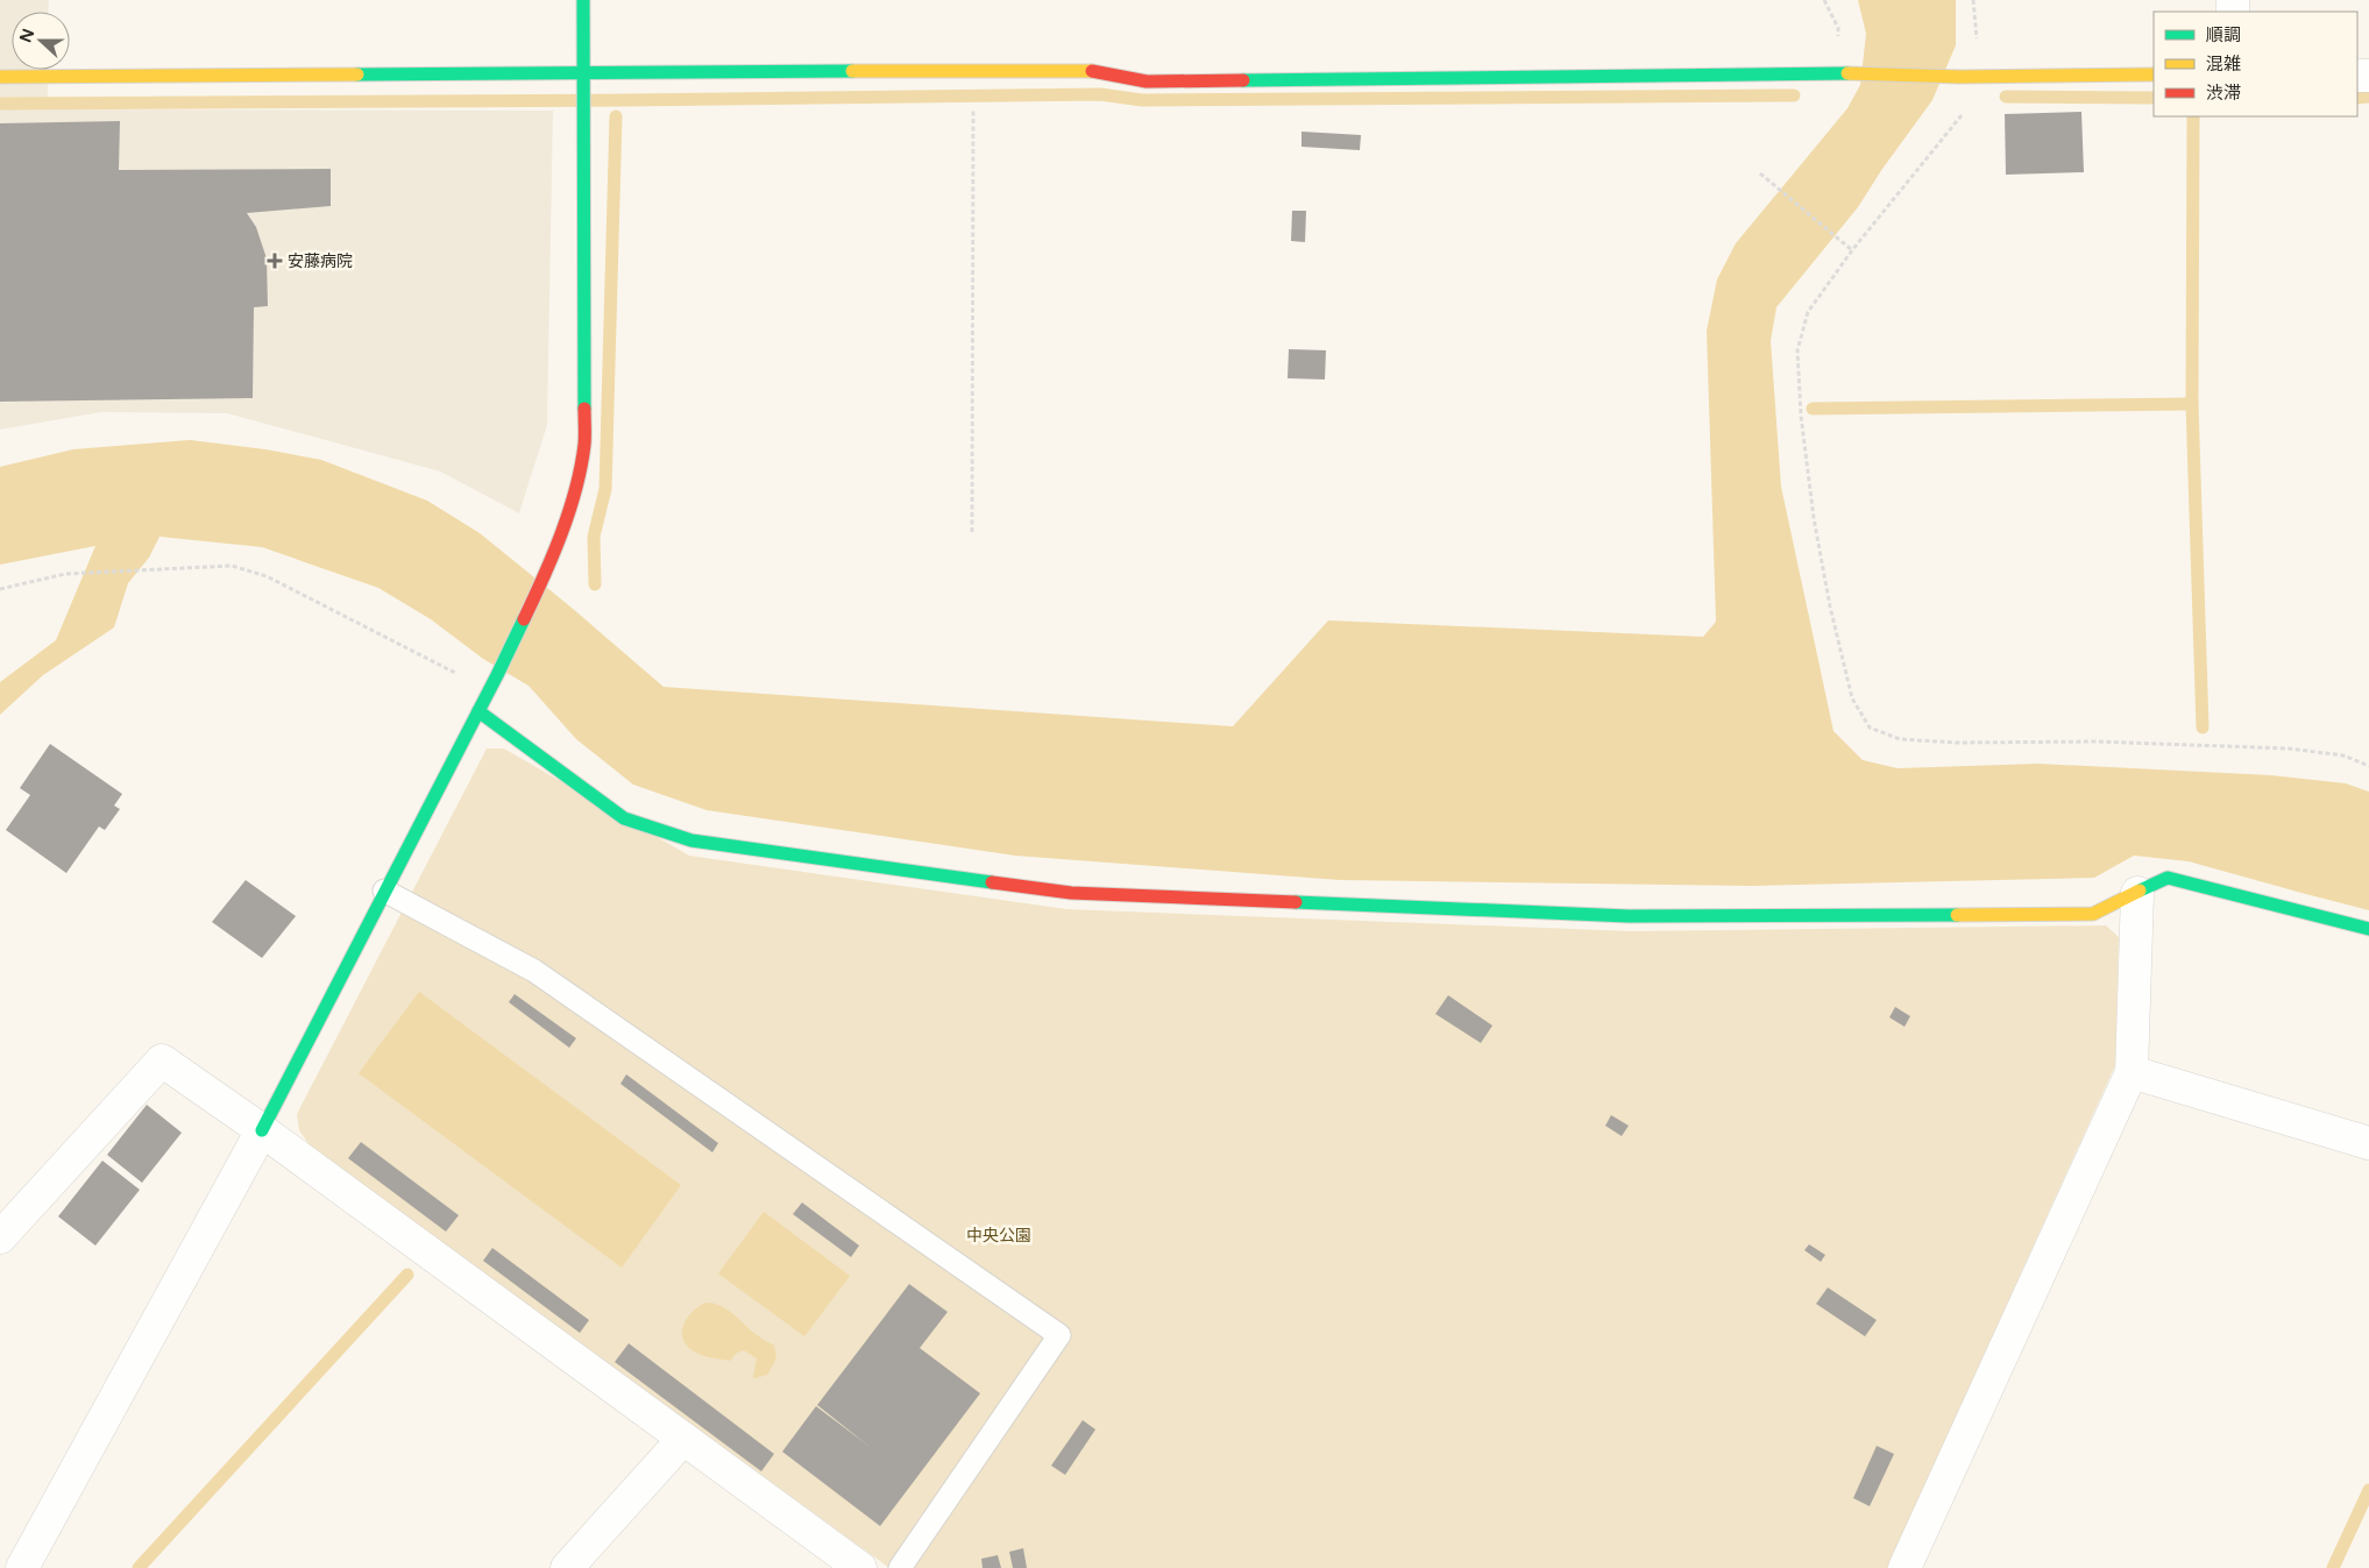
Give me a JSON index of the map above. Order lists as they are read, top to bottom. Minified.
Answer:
{"parks":["中央公園"],"places":{"health":["安藤病院"]},"legend":["順調","混雑","渋滞"],"north":"left"}
